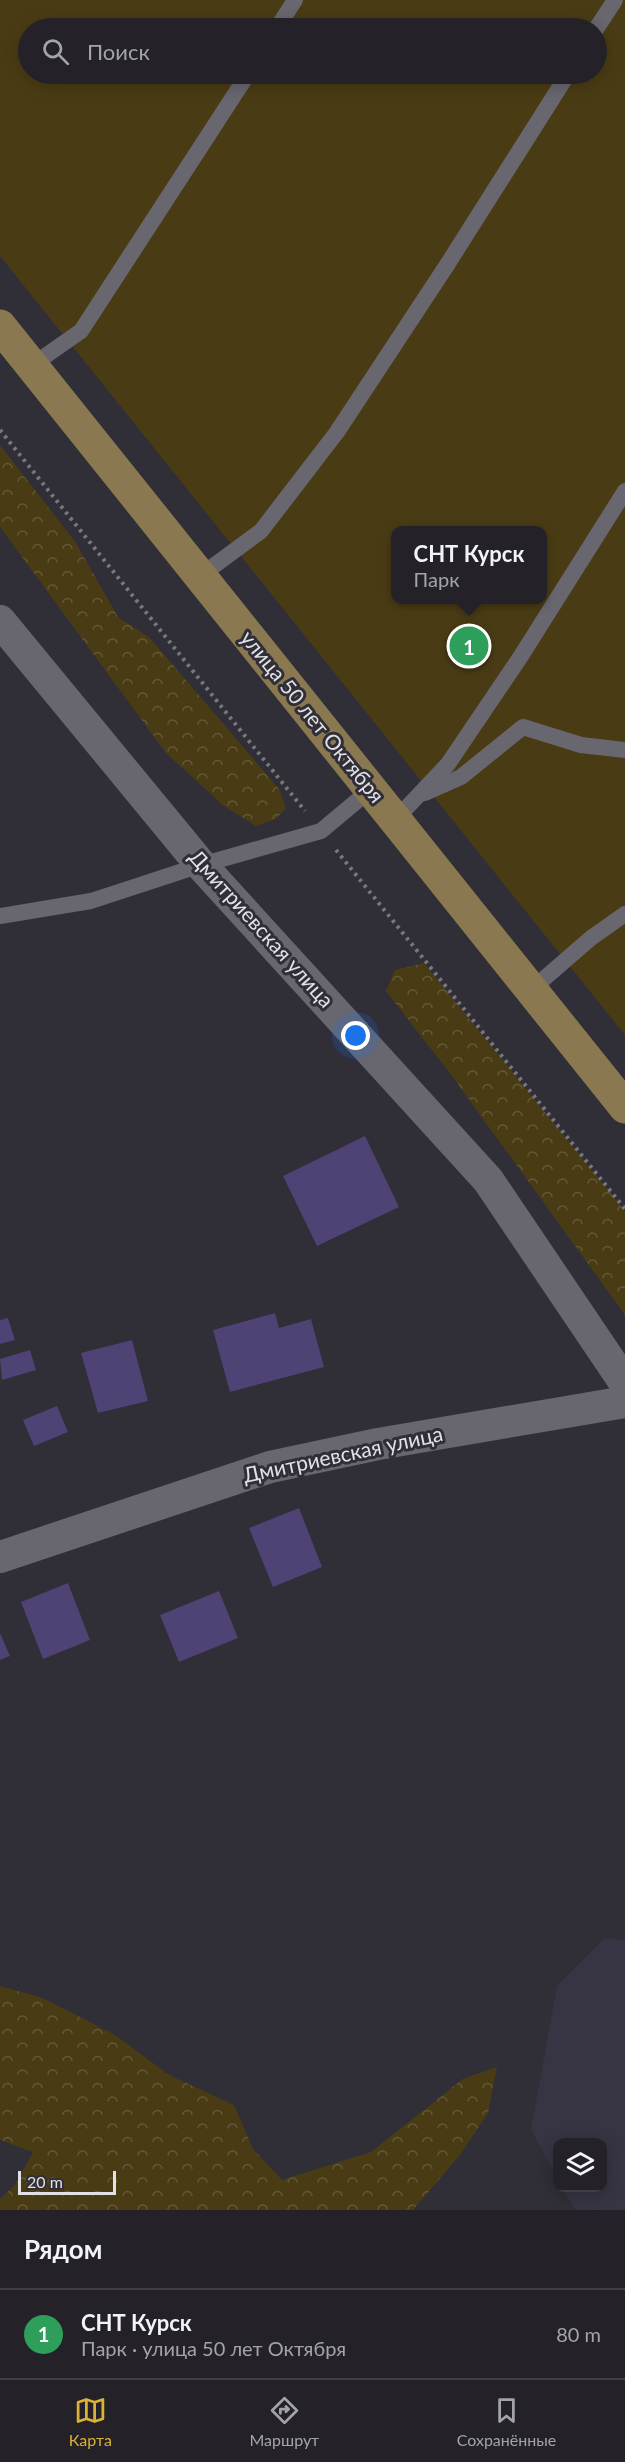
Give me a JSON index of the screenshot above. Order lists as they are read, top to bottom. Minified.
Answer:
{"streets":{"main road":["улица 50 лет Октября"],"street":["Дмитриевская улица"]},"scale_bar":"20 m","page":{"search":"Поиск","popup":["СНТ Курск","Парк"],"pins":"1","scale":"20 m","heading":"Рядом","list":[{"mark":"1","name":"СНТ Курск","note":"Парк · улица 50 лет Октября","value":"80 m"}],"nav":["Карта","Маршрут","Сохранённые"]}}
